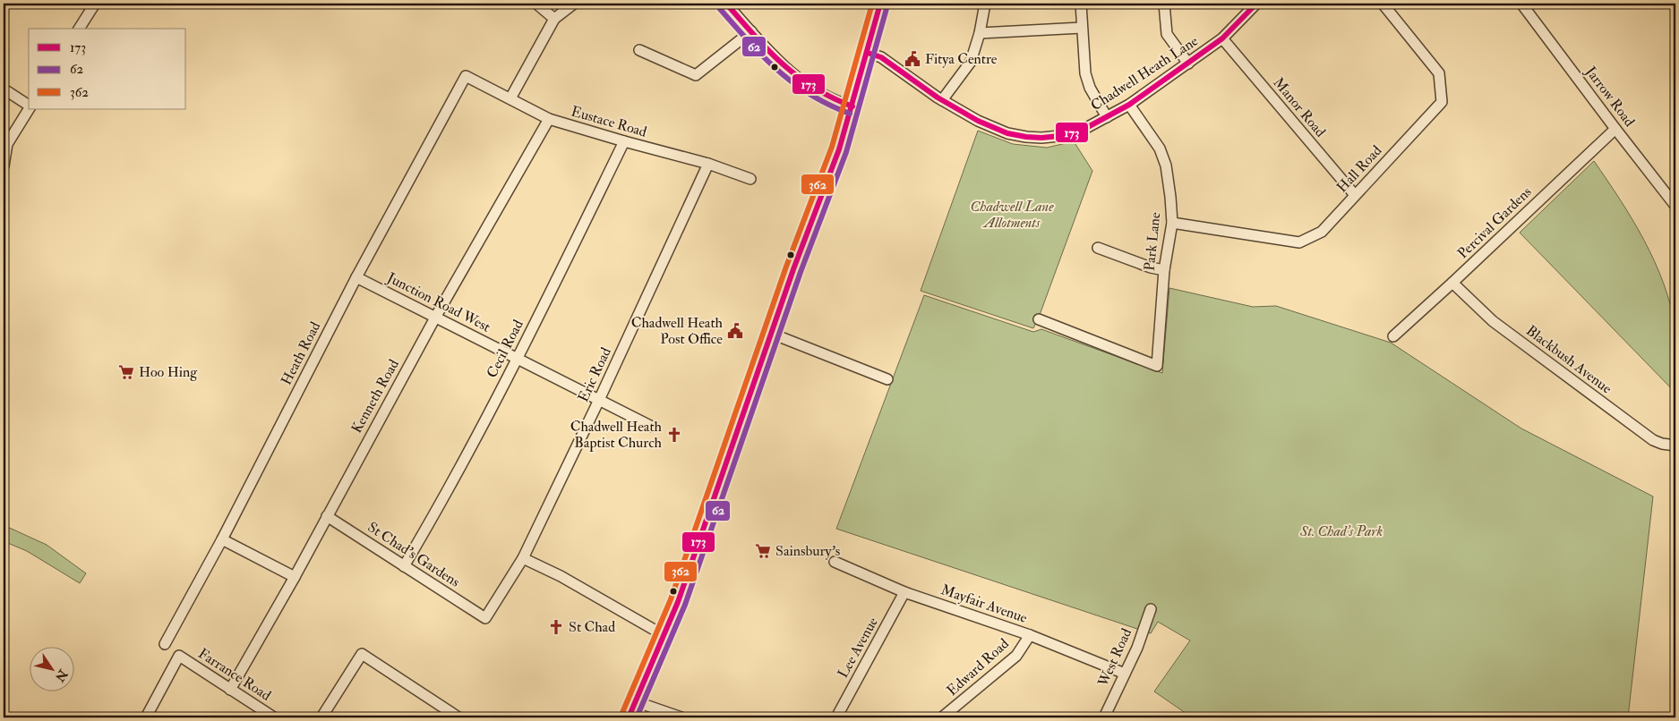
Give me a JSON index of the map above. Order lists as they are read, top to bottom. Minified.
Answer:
{"streets":{"street":["Chadwell Heath Lane","Jarrow Road","Manor Road","Eustace Road","Hall Road","Percival Gardens","Park Lane","Junction Road West","Cecil Road","Heath Road","Blackbush Avenue","Eric Road","Kenneth Road","St Chad's Gardens","Mayfair Avenue","Lee Avenue","West Road","Edward Road","Farrance Road"]},"crossings":[["Chadwell Heath Lane","Manor Road"],["Chadwell Heath Lane","Park Lane"],["Jarrow Road","Percival Gardens"],["Manor Road","Hall Road"],["Eustace Road","Cecil Road"],["Eustace Road","Heath Road"],["Eustace Road","Eric Road"],["Eustace Road","Kenneth Road"],["Hall Road","Park Lane"],["Percival Gardens","Blackbush Avenue"],["Junction Road West","Cecil Road"],["Junction Road West","Heath Road"],["Junction Road West","Eric Road"],["Junction Road West","Kenneth Road"],["Cecil Road","St Chad's Gardens"],["Eric Road","St Chad's Gardens"],["Kenneth Road","St Chad's Gardens"],["Kenneth Road","Farrance Road"],["Mayfair Avenue","Lee Avenue"],["Mayfair Avenue","West Road"],["Mayfair Avenue","Edward Road"]],"parks":["Chadwell Lane Allotments","St. Chad's Park"],"places":{"public building":["Fitya Centre","Chadwell Heath Post Office"],"supermarket":["Hoo Hing","Sainsbury's"],"church":["Chadwell Heath Baptist Church","St Chad"]},"lines":["transit line 173","transit line 362","transit line 62"],"legend":["173","62","362"],"north":"bottom right"}
